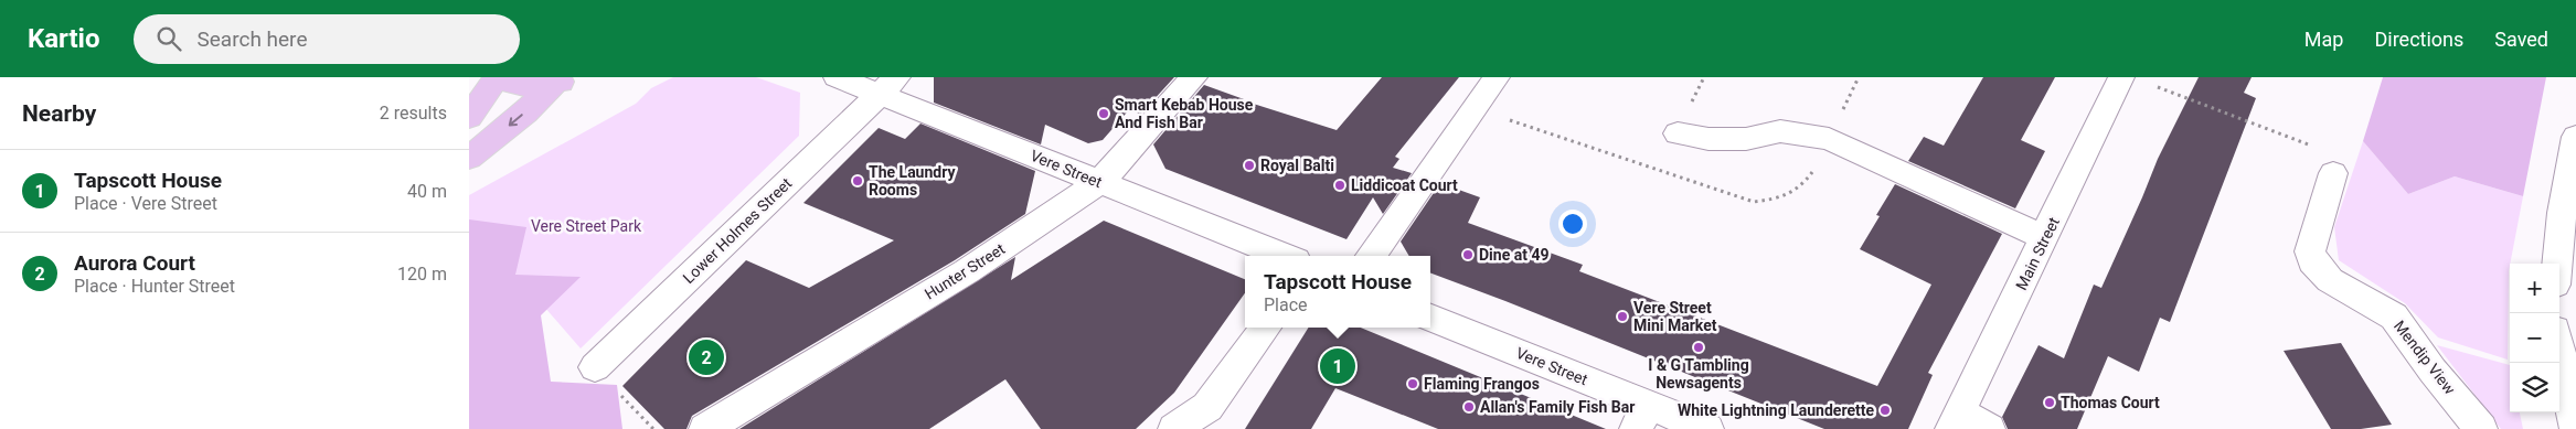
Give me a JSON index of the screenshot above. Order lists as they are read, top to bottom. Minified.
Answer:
{"streets":{"street":["Vere Street","Lower Holmes Street","Main Street","Hunter Street","Mendip View"]},"crossings":[["Vere Street","Lower Holmes Street"],["Vere Street","Hunter Street"]],"parks":["Vere Street Park"],"places":["Smart Kebab House And Fish Bar","Royal Balti","The Laundry Rooms","Liddicoat Court","Dine at 49","Vere Street Mini Market","I & G Tambling Newsagents","Flaming Frangos","Thomas Court","Allan's Family Fish Bar","White Lightning Launderette"],"page":{"header":"Kartio","search":"Search here","nav":["Map","Directions","Saved"],"heading":["Nearby","2 results"],"list":[{"mark":"1","name":"Tapscott House","note":"Place · Vere Street","value":"40 m"},{"mark":"2","name":"Aurora Court","note":"Place · Hunter Street","value":"120 m"}],"popup":["Tapscott House","Place"],"map_buttons":["+","−"],"pins":["2","1"]}}
